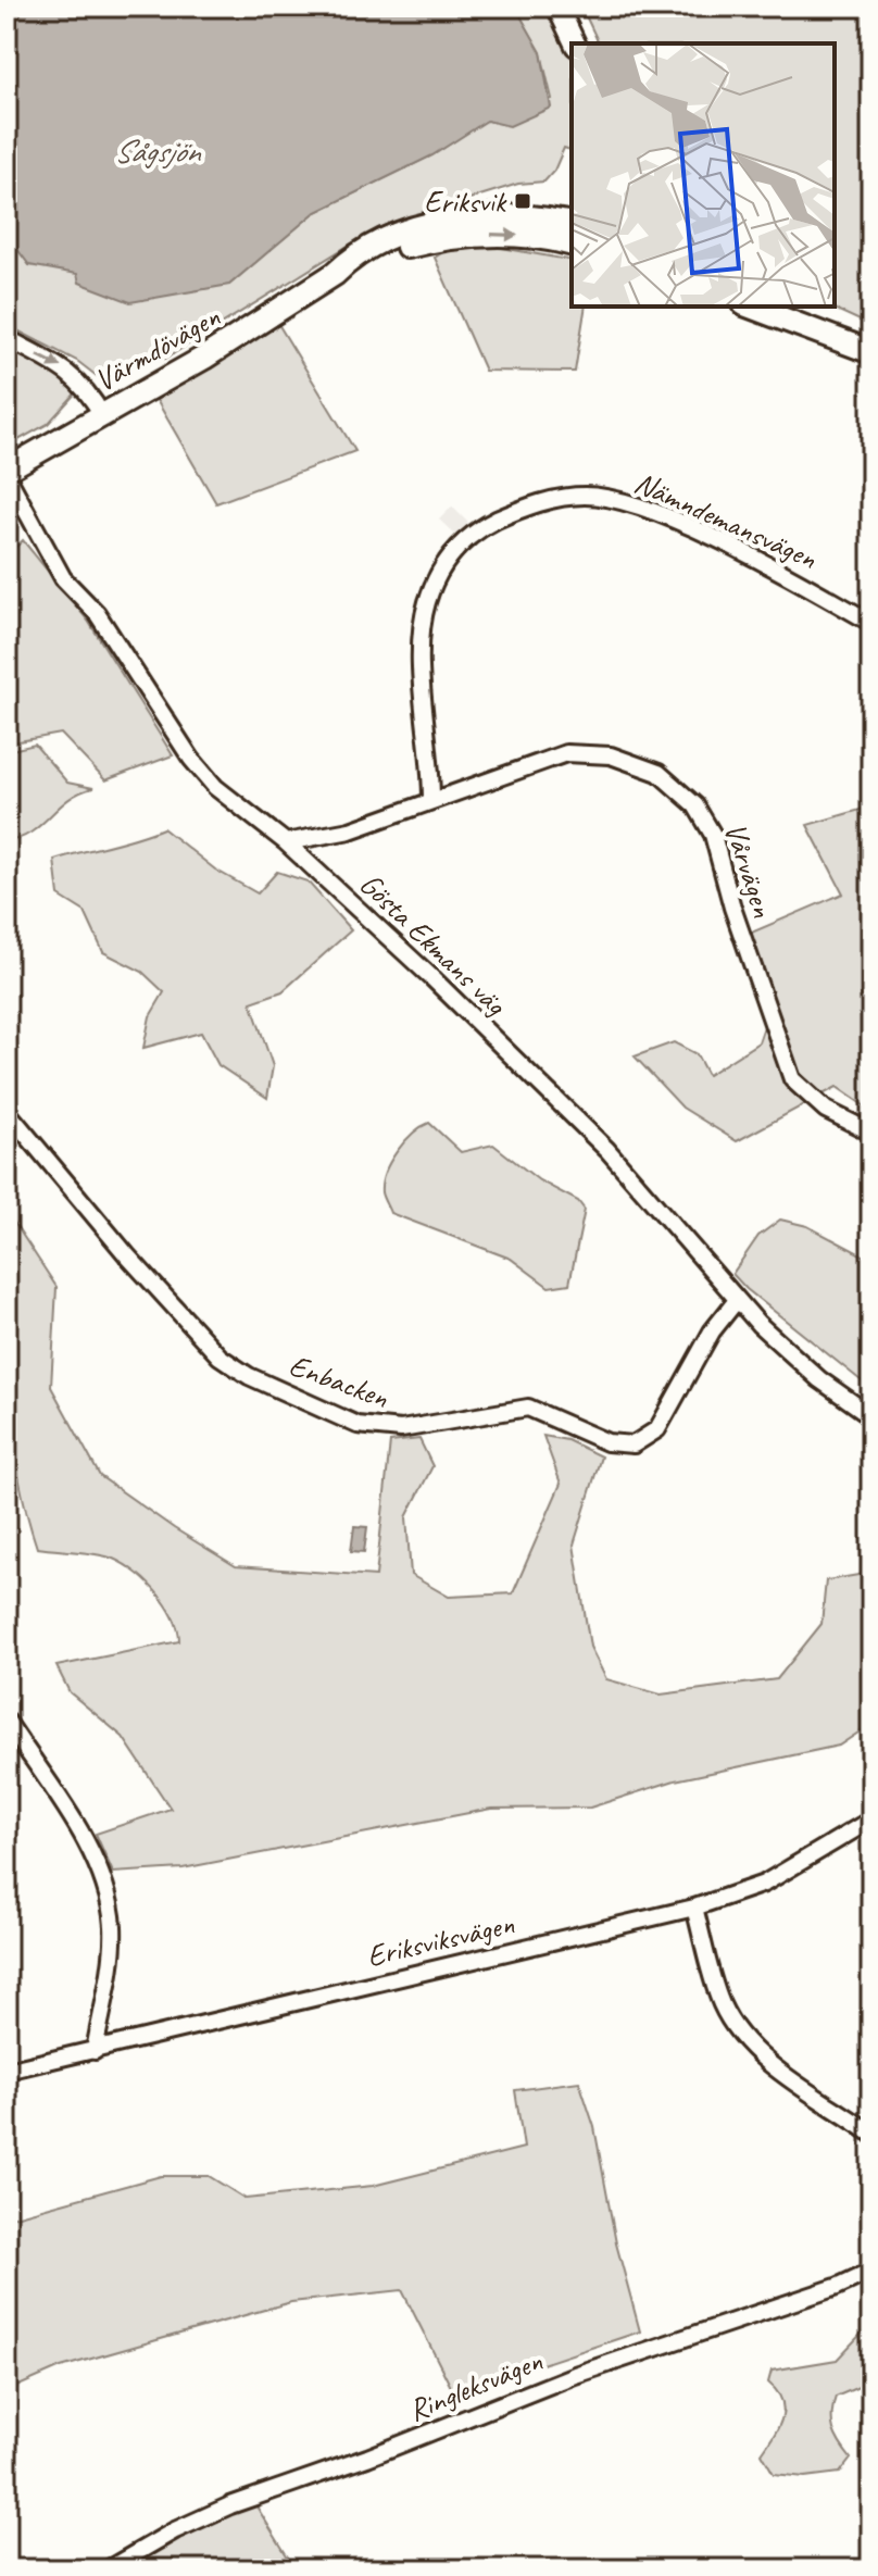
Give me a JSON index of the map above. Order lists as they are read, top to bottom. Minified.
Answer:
{"streets":{"main road":["Värmdövägen"],"street":["Nämndemansvägen","Vårvägen","Gösta Ekmans väg","Enbacken","Eriksviksvägen","Ringleksvägen"]},"crossings":[["Värmdövägen","Gösta Ekmans väg"],["Nämndemansvägen","Vårvägen"],["Vårvägen","Gösta Ekmans väg"],["Gösta Ekmans väg","Enbacken"]],"water":["Sågsjön"],"places":{"transit":["Eriksvik"]}}
